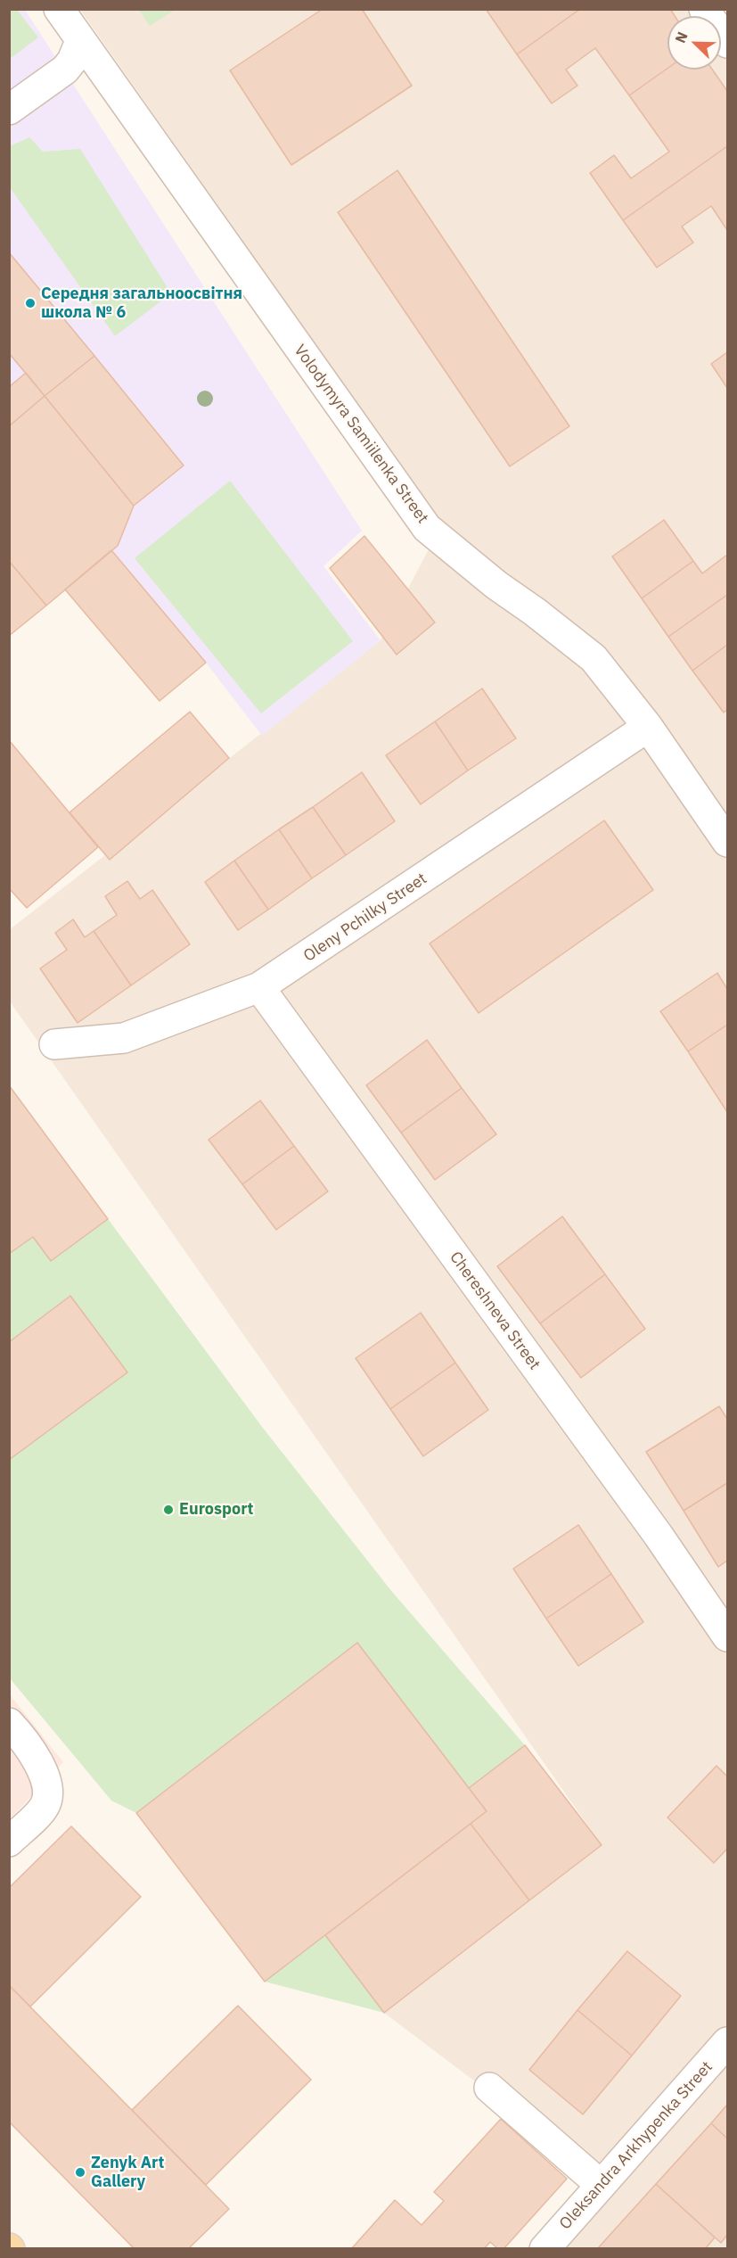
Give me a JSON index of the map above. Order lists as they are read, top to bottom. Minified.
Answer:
{"streets":{"street":["Volodymyra Samiilenka Street","Oleny Pchilky Street","Chereshneva Street","Oleksandra Arkhypenka Street"]},"crossings":[["Volodymyra Samiilenka Street","Oleny Pchilky Street"],["Oleny Pchilky Street","Chereshneva Street"]],"places":["Середня загальноосвітня школа № 6","Eurosport","Zenyk Art Gallery"],"north":"top left"}
